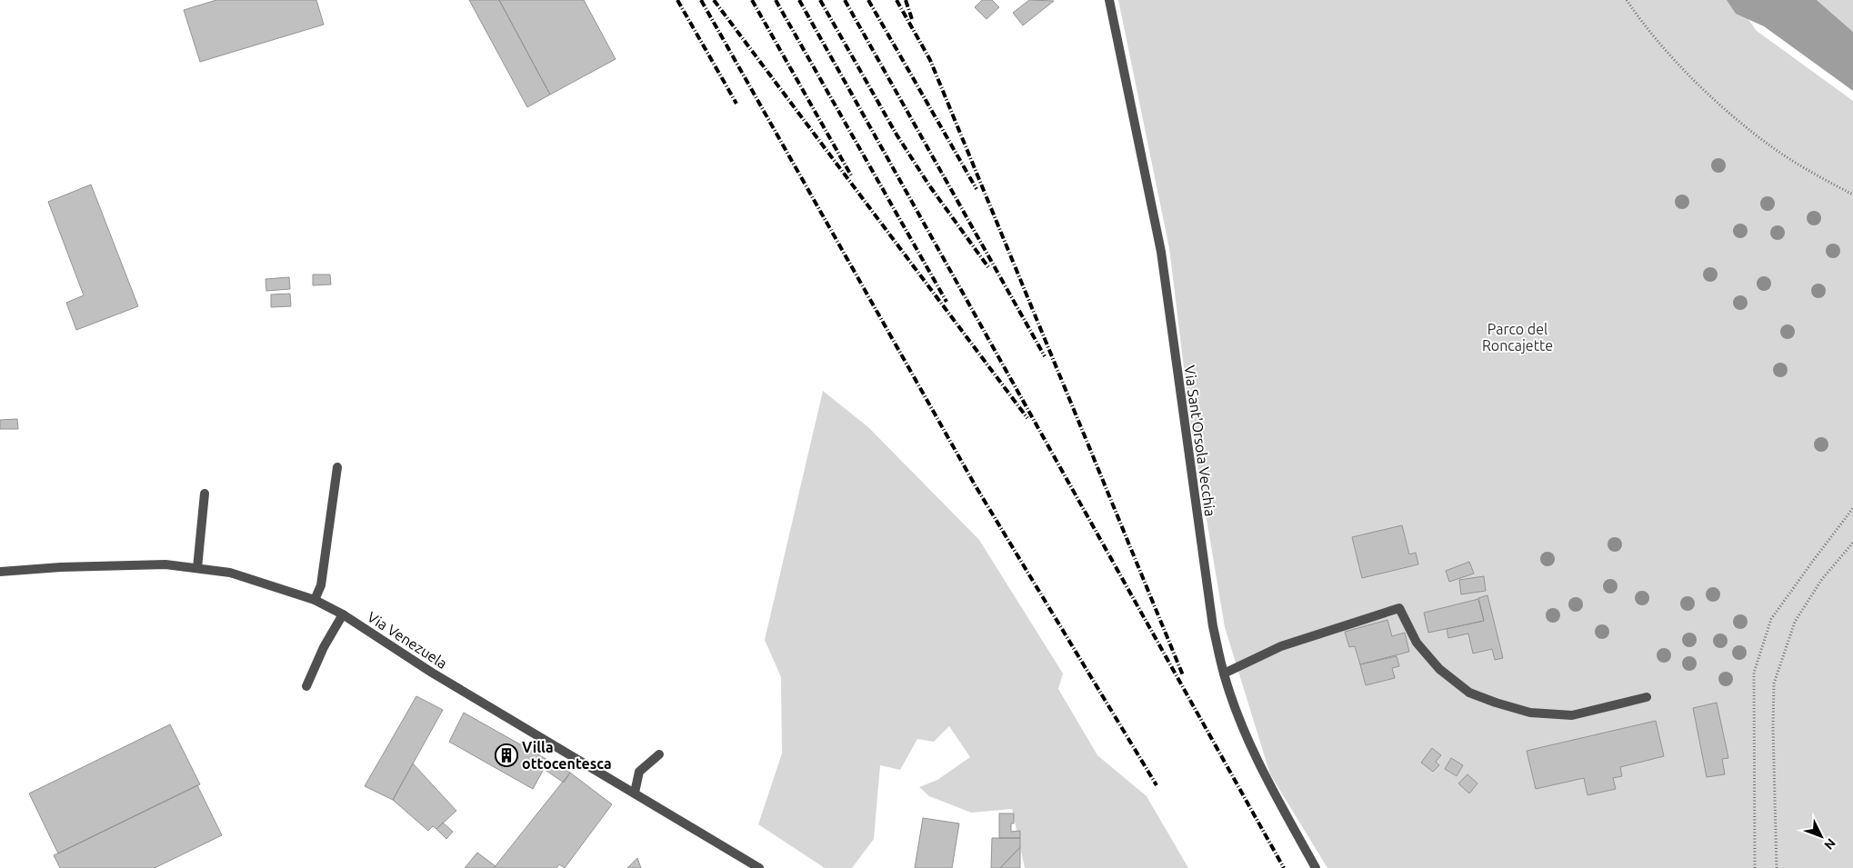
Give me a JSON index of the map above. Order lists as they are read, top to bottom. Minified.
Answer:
{"streets":{"street":["Via Sant'Orsola Vecchia","Via Venezuela"]},"parks":["Parco del Roncajette"],"places":{"building":["Villa ottocentesca"]},"north":"bottom right"}
